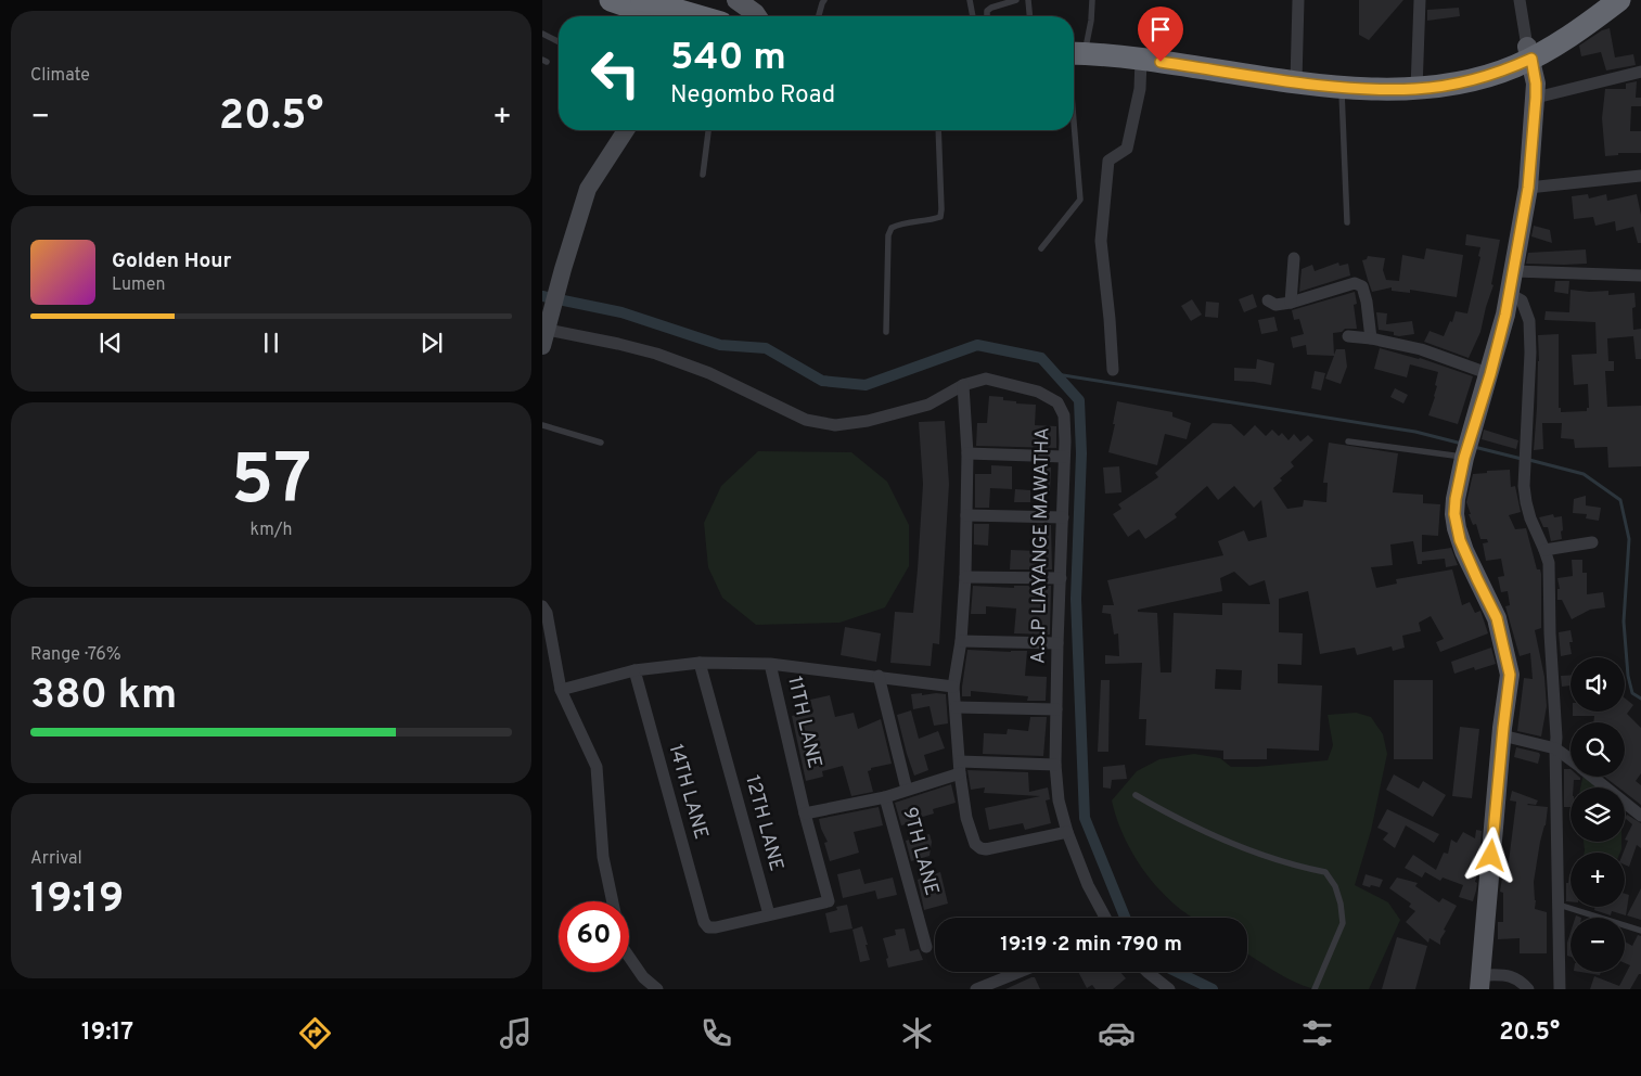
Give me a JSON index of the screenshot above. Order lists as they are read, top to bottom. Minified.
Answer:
{"streets":{"street":["A.S.P LIAYANGE MAWATHA","11TH LANE","14TH LANE","12TH LANE","9TH LANE"]},"crossings":[["14TH LANE","12TH LANE"]],"page":{"tile":["Climate",["57","km/h"],["Range · 76%","380 km"],["Arrival","19:19"]],"turn":["540 m","Negombo Road"],"heat":["−","20.5°","+"],"song":["Golden Hour","Lumen"],"map_buttons":["+","−"],"limit":"60","trip":"19:19 · 2 min · 790 m","tabs":["19:17","20.5°"]}}
